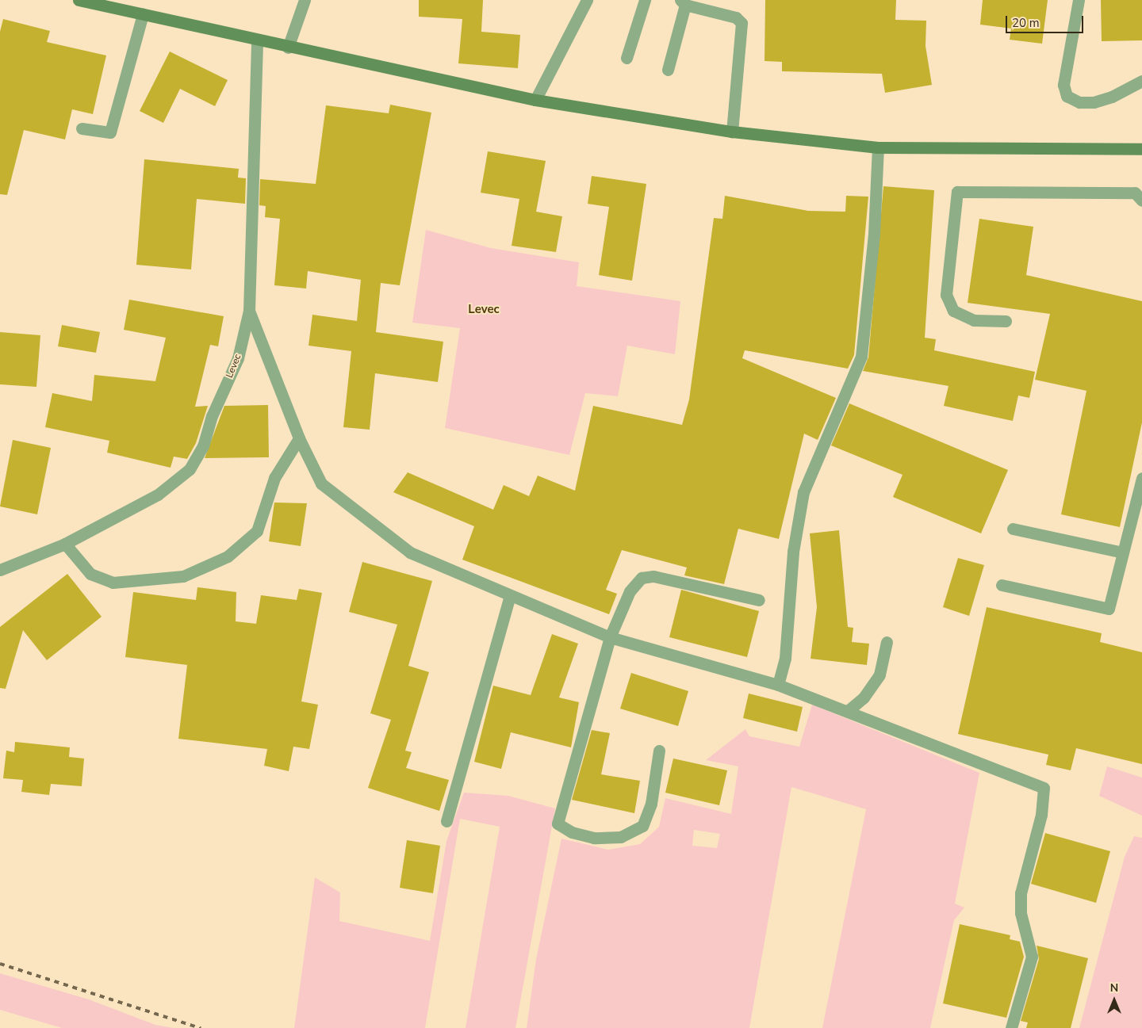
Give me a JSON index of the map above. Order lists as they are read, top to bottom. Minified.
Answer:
{"streets":{"street":["Levec"]},"districts":["Levec"],"scale_bar":"20 m","north":"top"}
